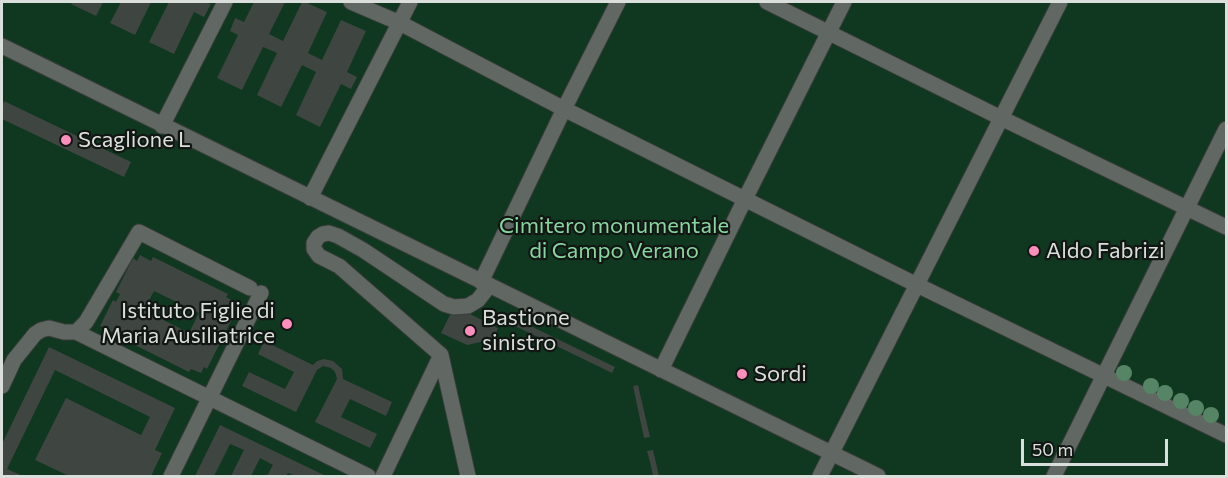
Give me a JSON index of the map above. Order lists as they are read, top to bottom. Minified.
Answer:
{"parks":["Cimitero monumentale di Campo Verano"],"places":["Scaglione L","Aldo Fabrizi","Istituto Figlie di Maria Ausiliatrice","Bastione sinistro","Sordi"],"scale_bar":"50 m"}
